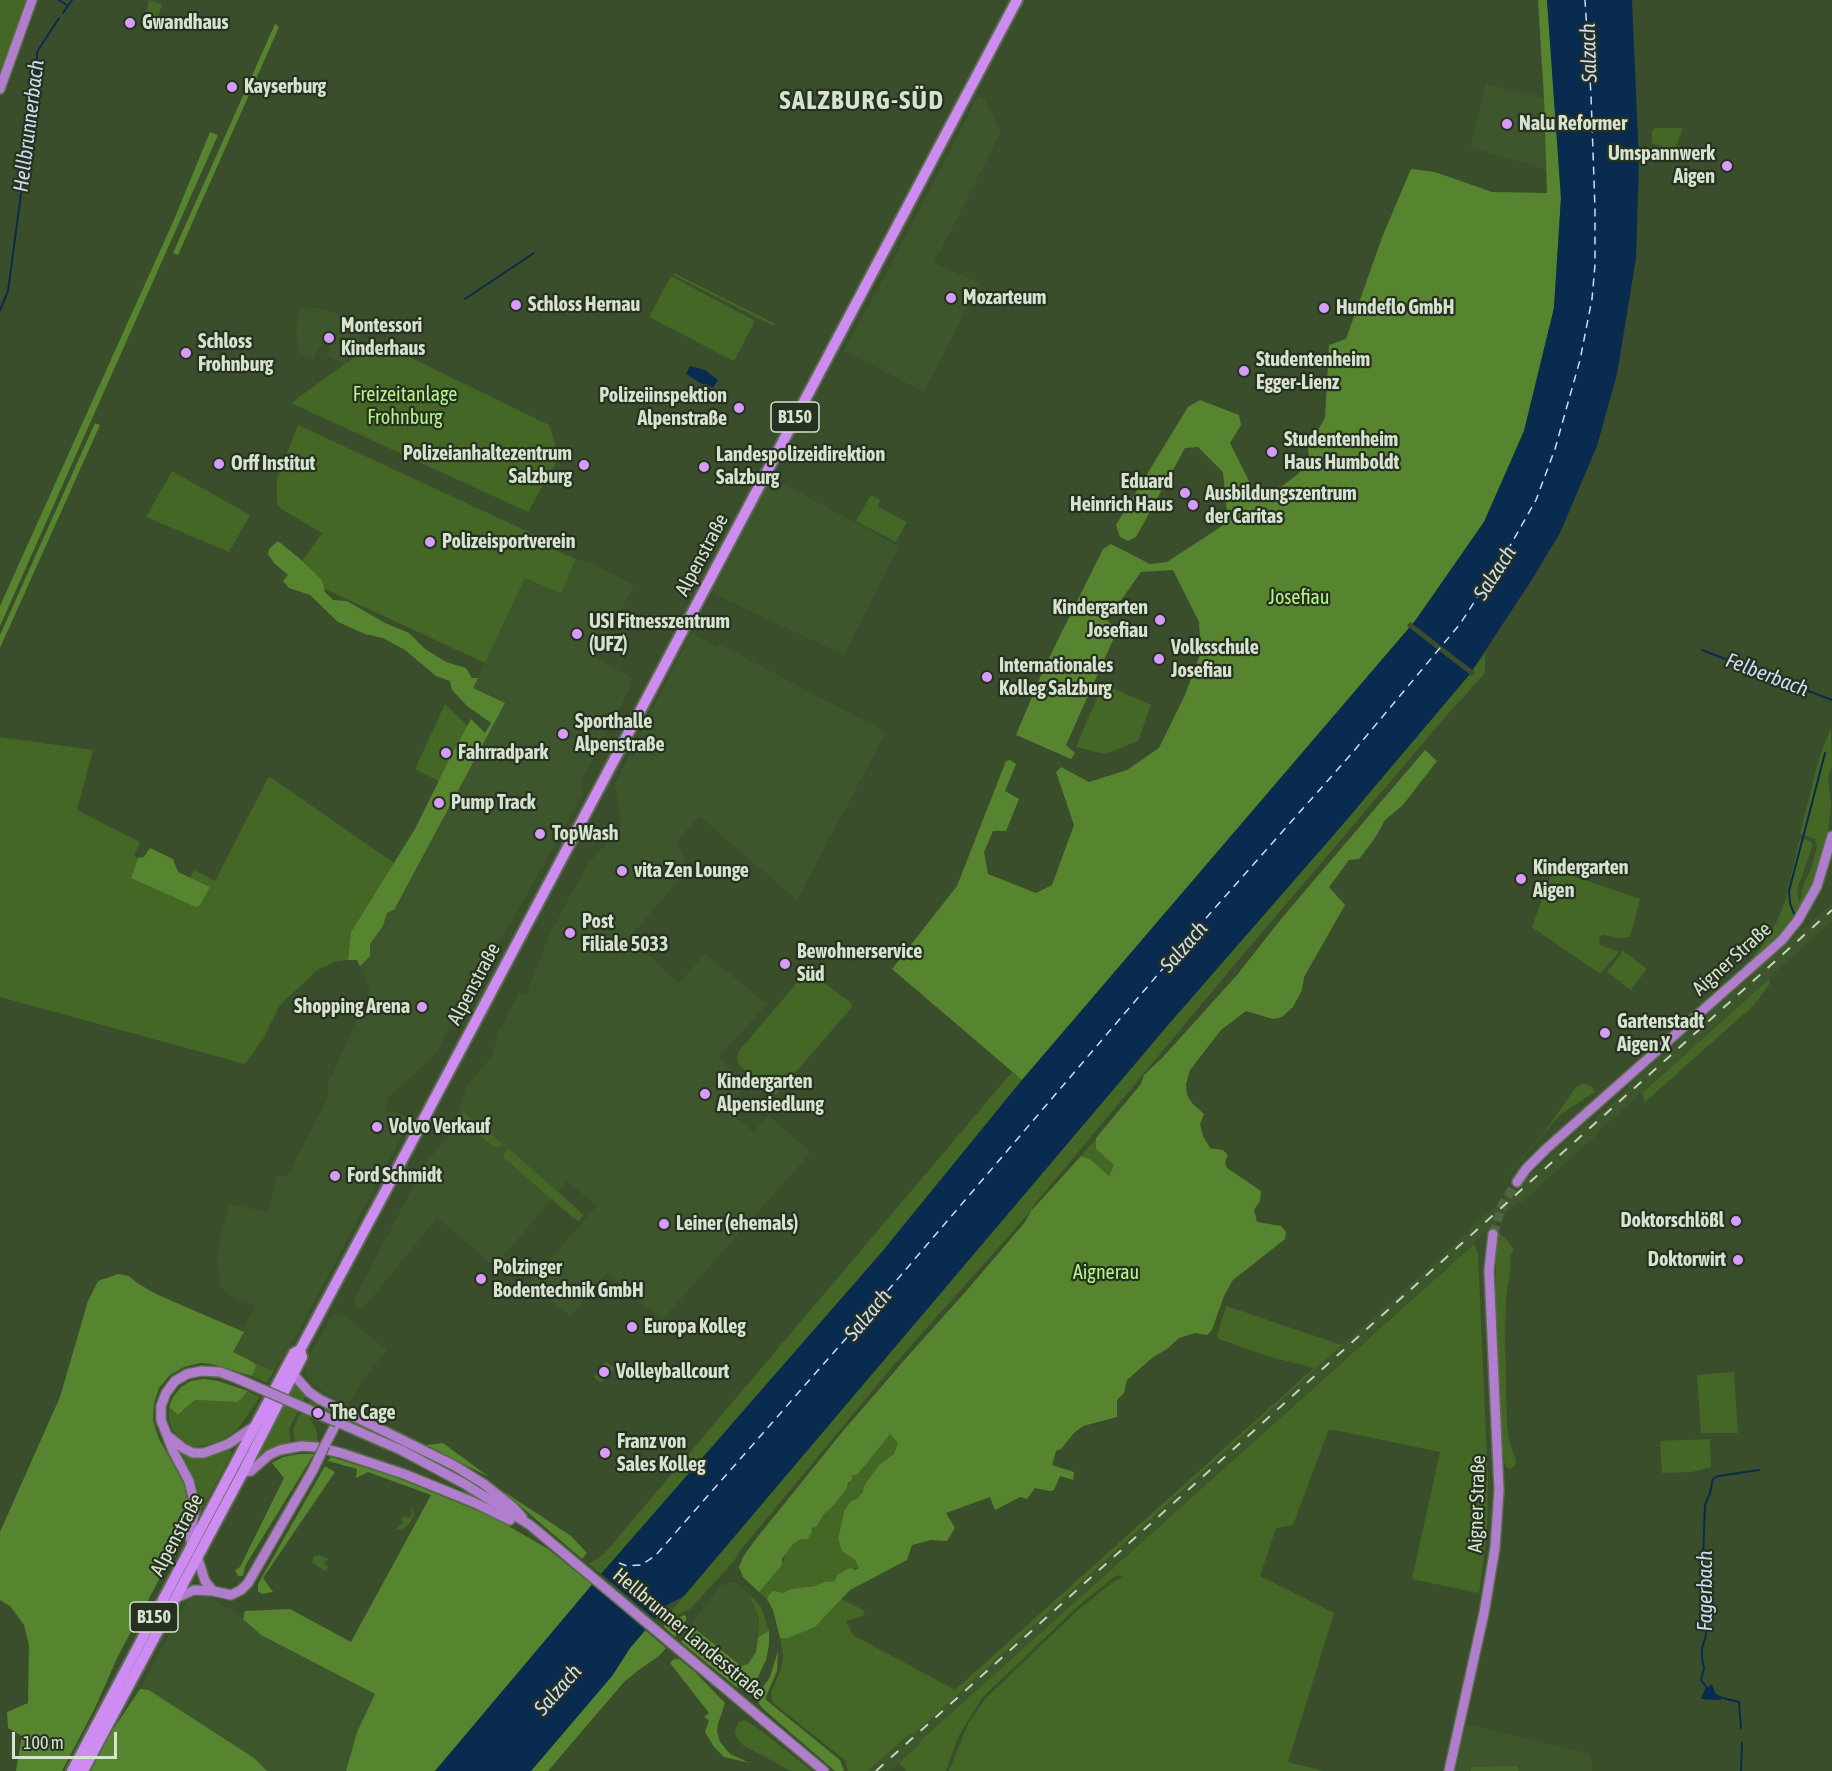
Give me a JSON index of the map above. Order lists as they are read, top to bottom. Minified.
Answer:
{"streets":{"main road":["B150","Alpenstraße","Aigner Straße","Hellbrunner Landesstraße"]},"crossings":[["Alpenstraße","Hellbrunner Landesstraße"]],"districts":["SALZBURG-SÜD"],"water":["Salzach","Hellbrunnerbach","Felberbach","Fagerbach"],"parks":["Freizeitanlage Frohnburg","Josefiau","Aignerau"],"places":["Gwandhaus","Kayserburg","Nalu Reformer","Umspannwerk Aigen","Mozarteum","Schloss Hernau","Hundeflo GmbH","Montessori Kinderhaus","Schloss Frohnburg","Studentenheim Egger-Lienz","Polizeiinspektion Alpenstraße","Studentenheim Haus Humboldt","Orff Institut","Polizeianhaltezentrum Salzburg","Landespolizeidirektion Salzburg","Eduard Heinrich Haus","Ausbildungszentrum der Caritas","Polizeisportverein","Kindergarten Josefiau","USI Fitnesszentrum (UFZ)","Volksschule Josefiau","Internationales Kolleg Salzburg","Sporthalle Alpenstraße","Fahrradpark","Pump Track","TopWash","vita Zen Lounge","Kindergarten Aigen","Post Filiale 5033","Bewohnerservice Süd","Shopping Arena","Gartenstadt Aigen X","Kindergarten Alpensiedlung","Volvo Verkauf","Ford Schmidt","Doktorschlößl","Leiner (ehemals)","Doktorwirt","Polzinger Bodentechnik GmbH","Europa Kolleg","Volleyballcourt","The Cage","Franz von Sales Kolleg"],"scale_bar":"100 m"}
